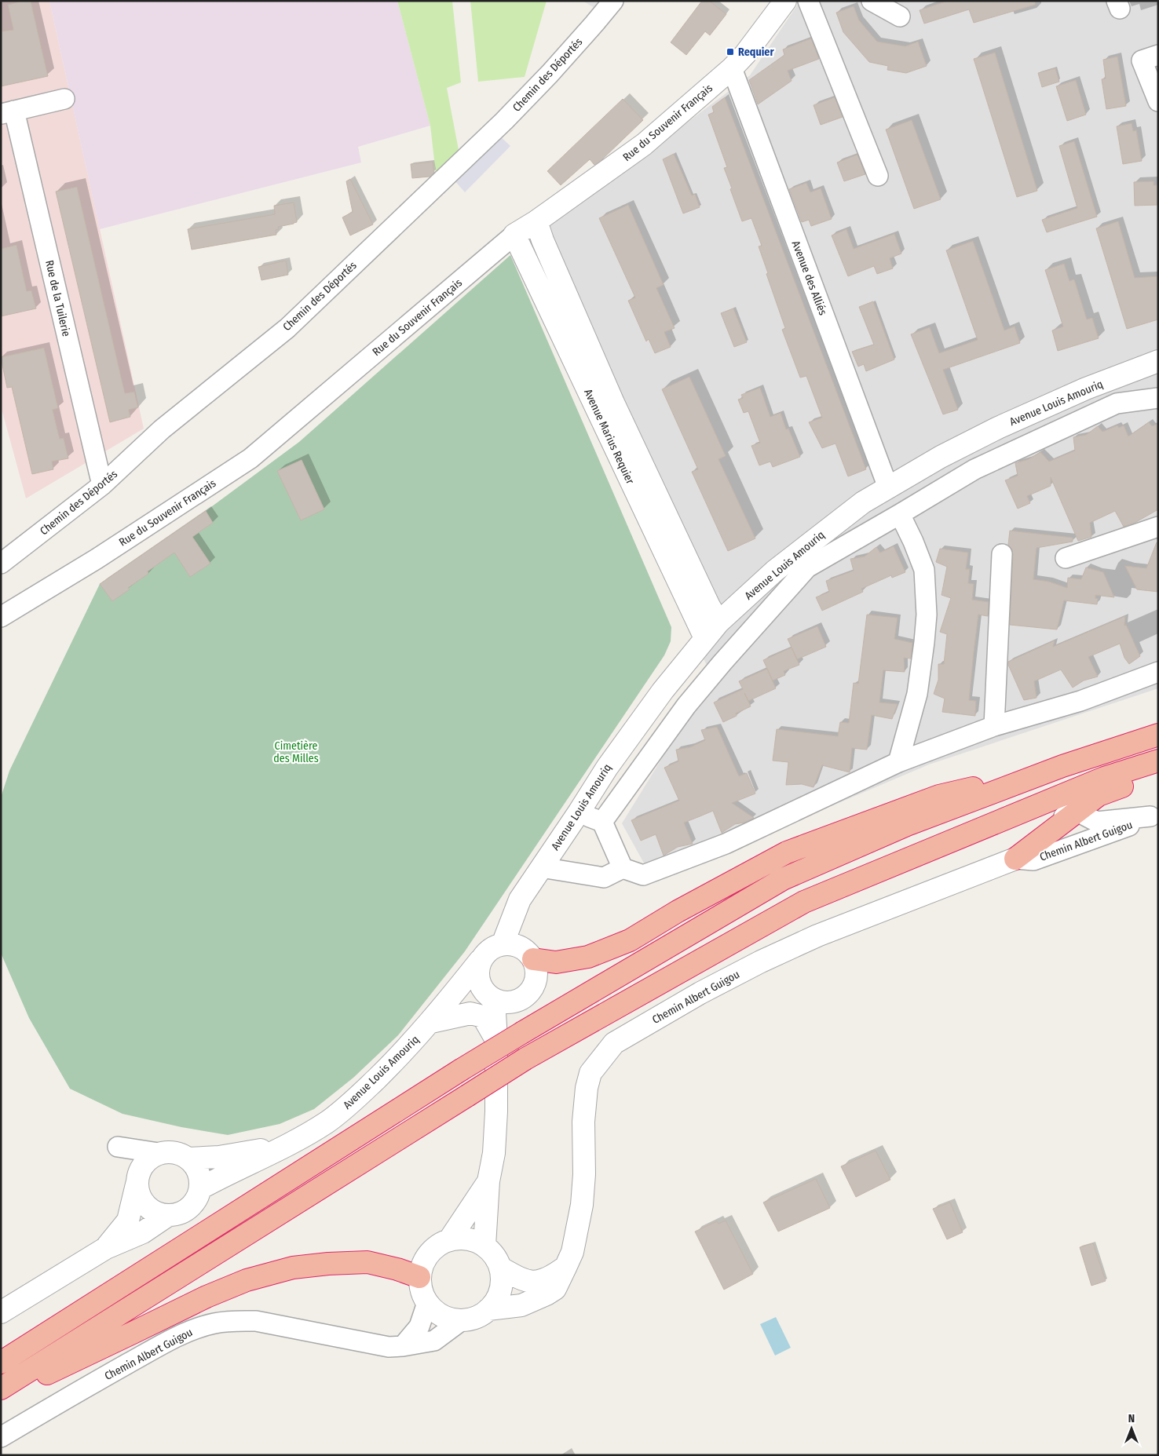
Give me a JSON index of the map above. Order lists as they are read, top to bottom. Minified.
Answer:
{"streets":{"street":["Chemin des Déportés","Rue du Souvenir Français","Avenue des Alliés","Rue de la Tuilerie","Avenue Louis Amouriq","Avenue Marius Requier","Chemin Albert Guigou"]},"crossings":[["Chemin des Déportés","Rue de la Tuilerie"],["Rue du Souvenir Français","Avenue des Alliés"],["Rue du Souvenir Français","Avenue Marius Requier"],["Avenue des Alliés","Avenue Louis Amouriq"],["Avenue Louis Amouriq","Avenue Marius Requier"]],"parks":["Cimetière des Milles"],"places":{"transit":["Requier"]},"north":"top"}
